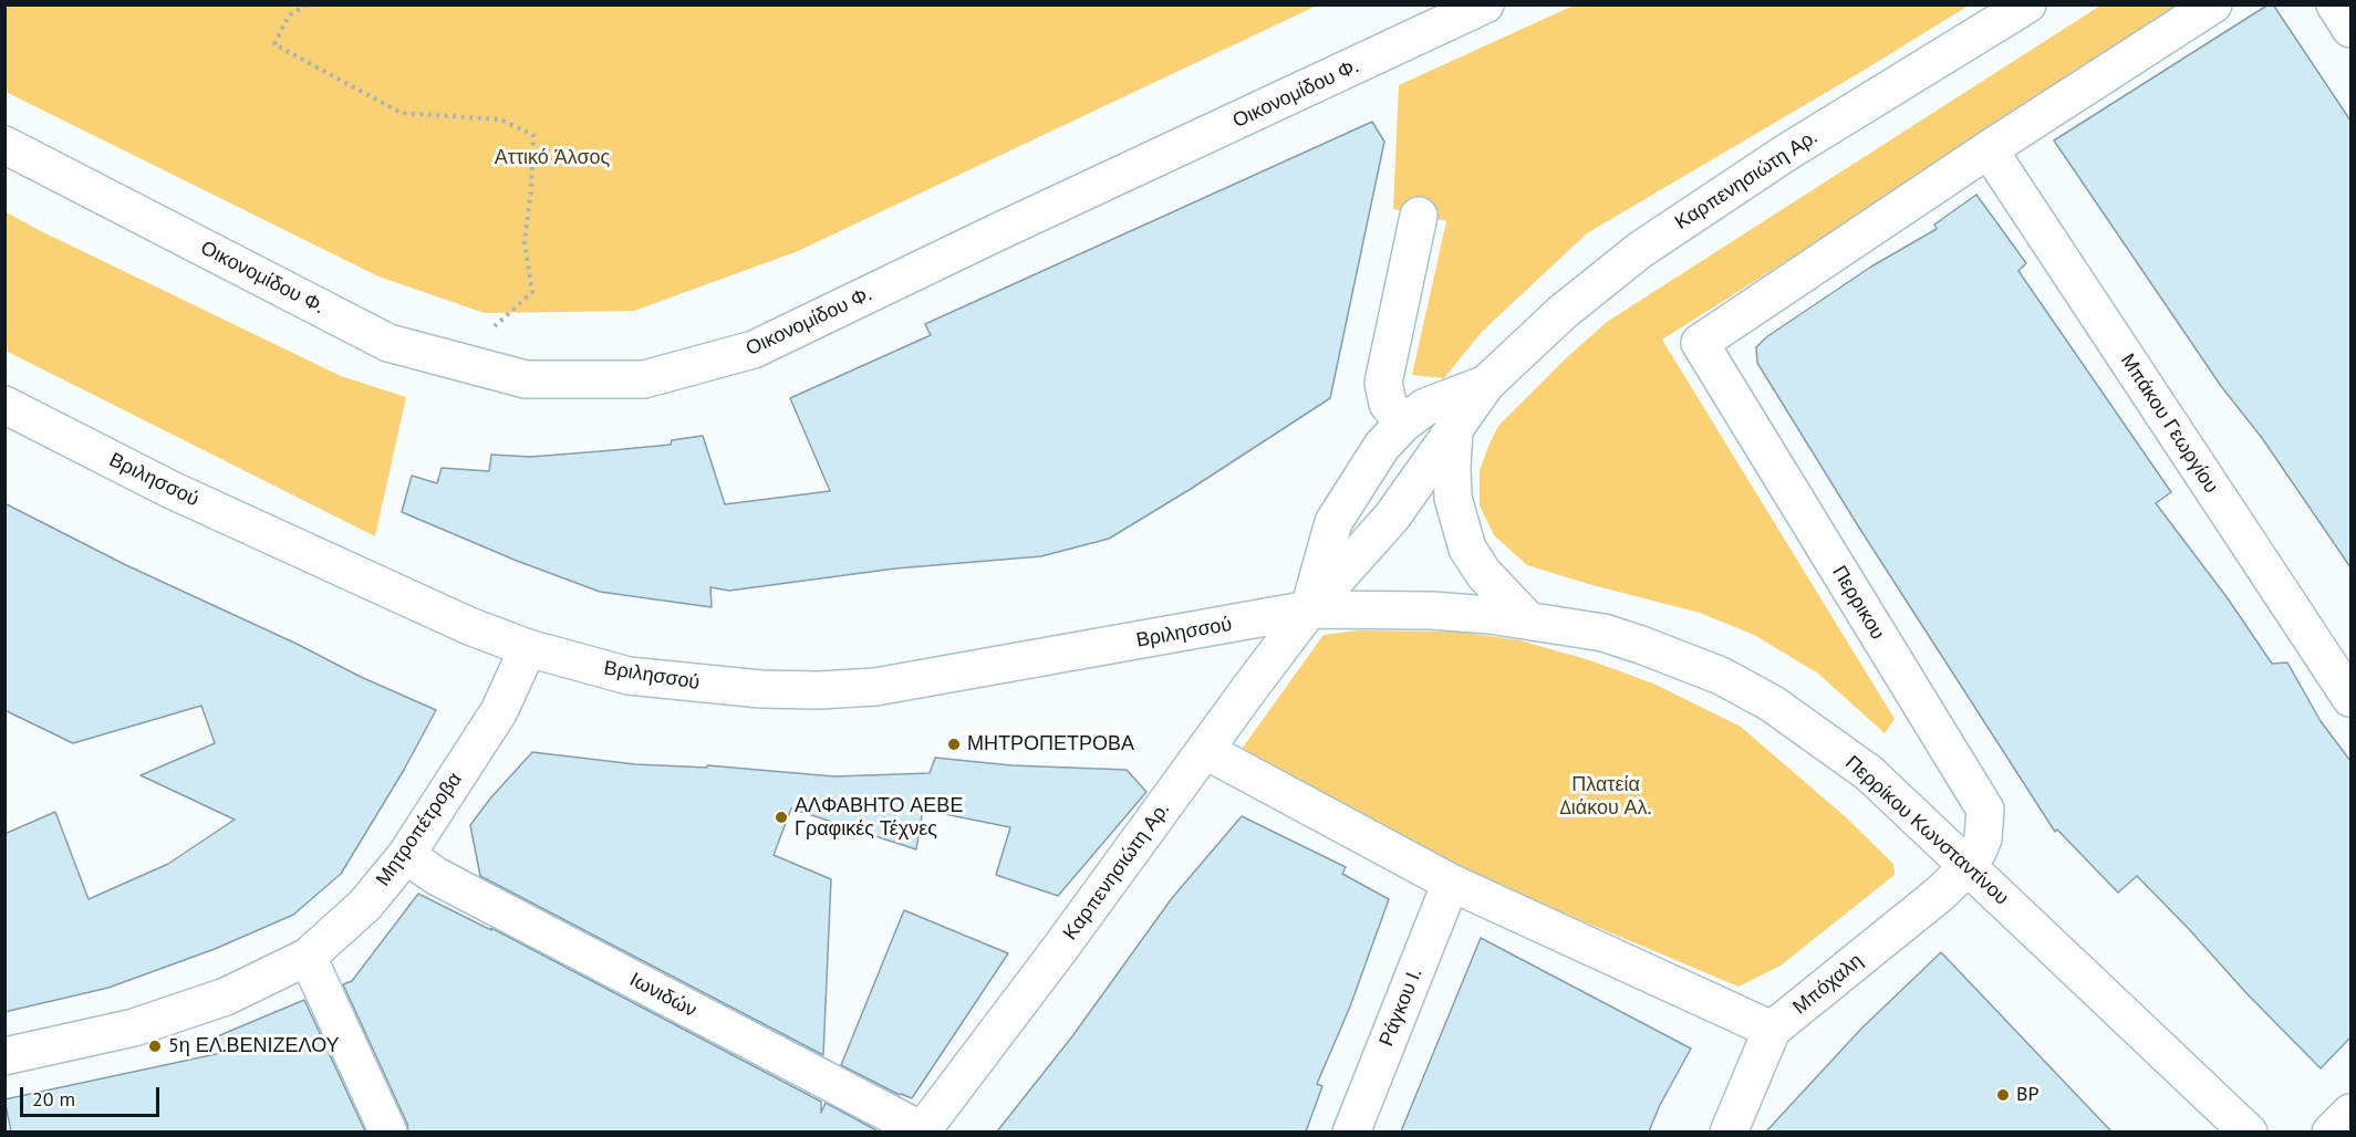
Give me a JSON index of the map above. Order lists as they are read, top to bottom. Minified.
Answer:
{"streets":{"street":["Οικονομίδου Φ.","Καρπενησιώτη Αρ.","Μπάκου Γεωργίου","Βριλησσού","Περρικου","Μητροπέτροβα","Περρίκου Κωνσταντίνου","Μπόχαλη","Ιωνιδών","Ράγκου Ι."]},"crossings":[["Καρπενησιώτη Αρ.","Βριλησσού"],["Καρπενησιώτη Αρ.","Περρίκου Κωνσταντίνου"],["Καρπενησιώτη Αρ.","Ιωνιδών"],["Μπάκου Γεωργίου","Περρικου"],["Βριλησσού","Μητροπέτροβα"],["Βριλησσού","Περρίκου Κωνσταντίνου"],["Περρικου","Περρίκου Κωνσταντίνου"],["Περρικου","Μπόχαλη"],["Μητροπέτροβα","Ιωνιδών"],["Περρίκου Κωνσταντίνου","Μπόχαλη"]],"parks":["Αττικό Άλσος","Πλατεία Διάκου Αλ."],"places":["ΜΗΤΡΟΠΕΤΡΟΒΑ","ΑΛΦΑΒΗΤΟ ΑΕΒΕ Γραφικές Τέχνες","5η ΕΛ.ΒΕΝΙΖΕΛΟΥ","BP"],"scale_bar":"20 m"}
